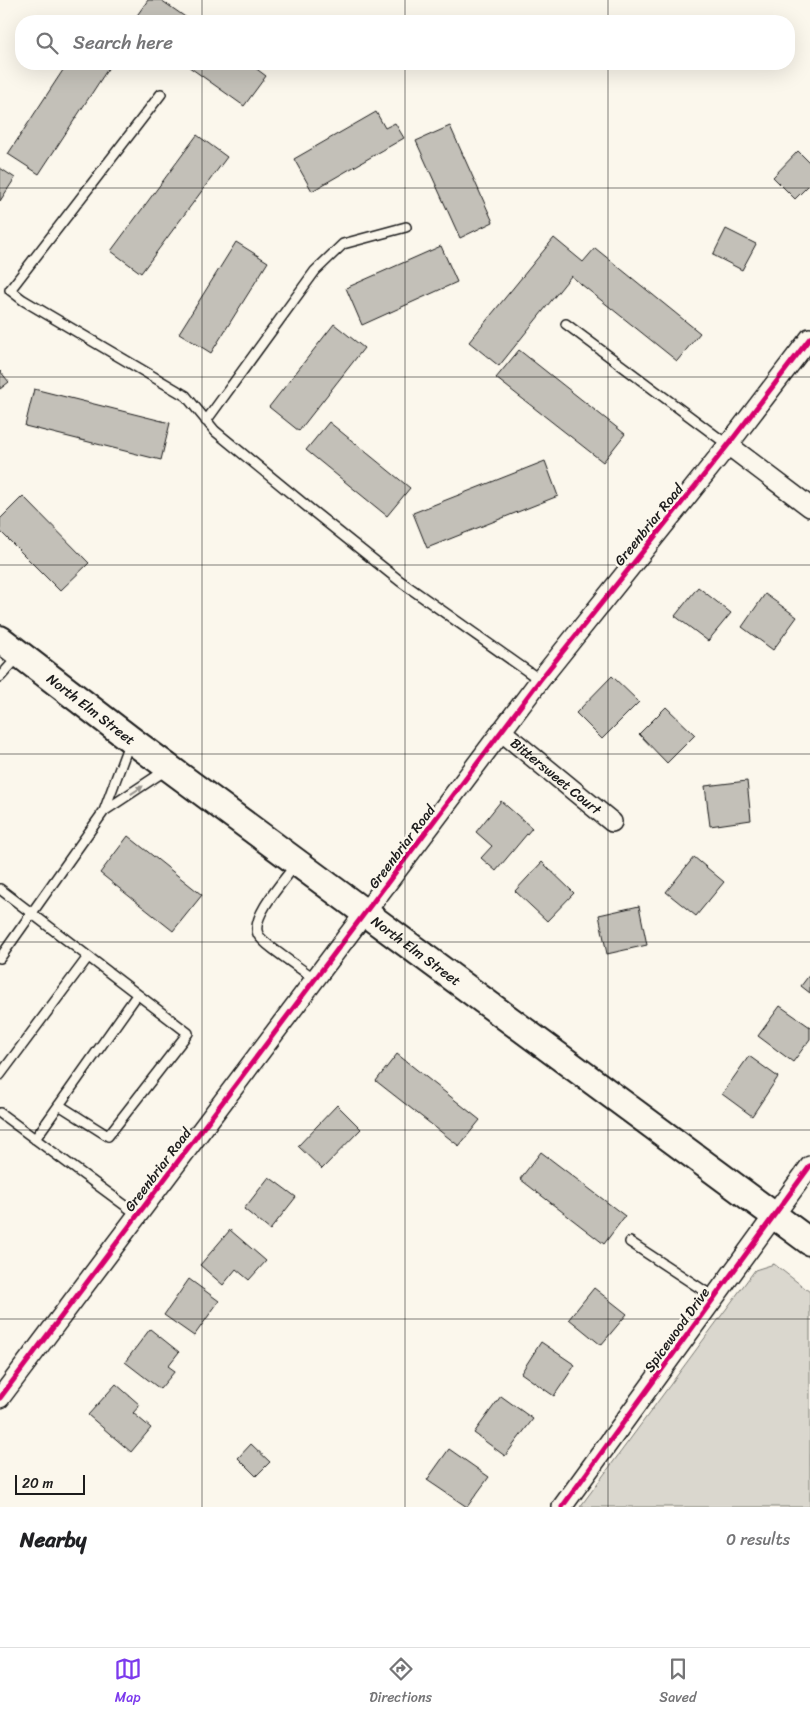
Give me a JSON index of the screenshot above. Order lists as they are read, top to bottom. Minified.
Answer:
{"streets":{"main road":["North Elm Street"],"street":["Greenbriar Road","Bittersweet Court","Spicewood Drive"]},"crossings":[["Greenbriar Road","North Elm Street"],["Greenbriar Road","Bittersweet Court"],["North Elm Street","Spicewood Drive"]],"scale_bar":"20 m","page":{"search":"Search here","scale":"20 m","heading":["Nearby","0 results"],"nav":["Map","Directions","Saved"]}}
